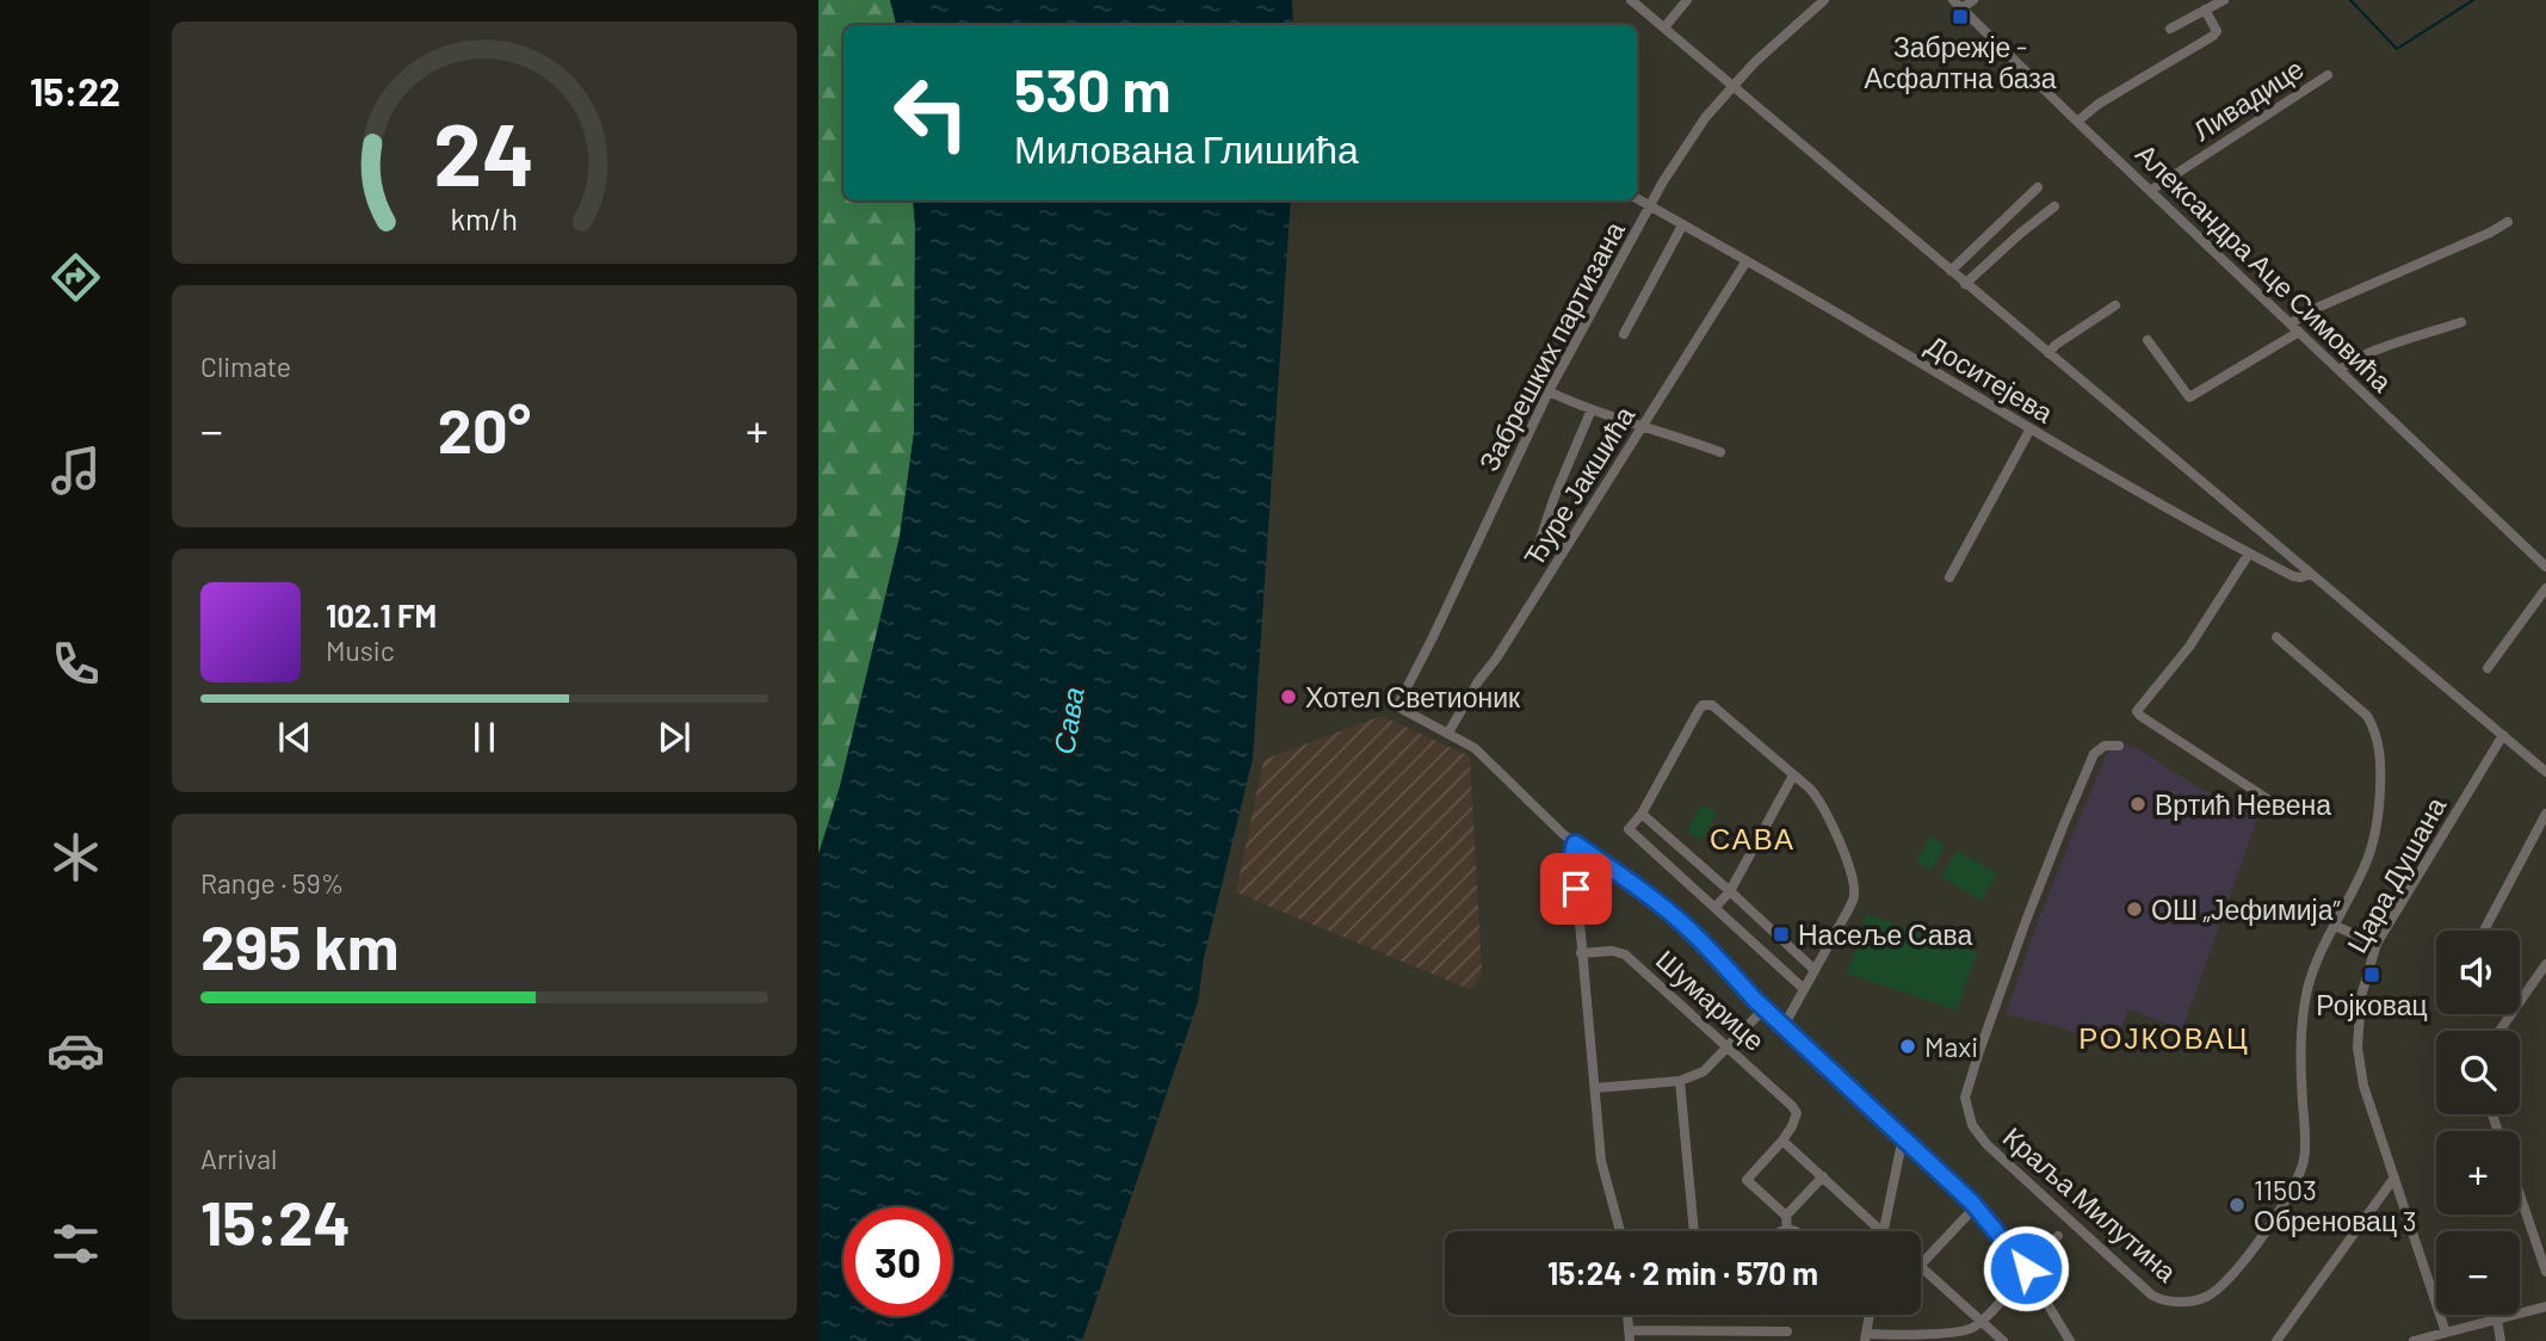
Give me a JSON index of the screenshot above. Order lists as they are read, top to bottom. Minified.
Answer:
{"streets":{"street":["Ливадице","Александра Аце Симовића","Забрешких партизана","Доситејева","Ђуре Јакшића","Цара Душана","Шумарице","Краља Милутина"]},"crossings":[["Ливадице","Александра Аце Симовића"],["Забрешких партизана","Доситејева"],["Забрешких партизана","Ђуре Јакшића"],["Доситејева","Ђуре Јакшића"]],"districts":["САВА","РОЈКОВАЦ"],"water":["Сава"],"places":{"transit":["Забрежје - Асфалтна база","Насеље Сава","Ројковац"],"other":["Хотел Светионик","Вртић Невена","ОШ „Јефимија”","Maxi","11503 Обреновац 3"]},"page":{"tabs":"15:22","turn":["530 m","Милована Глишића"],"tile":["Climate",["Range · 59%","295 km"],["Arrival","15:24"]],"heat":["−","20°","+"],"song":["102.1 FM","Music"],"map_buttons":["+","−"],"limit":"30","trip":"15:24 · 2 min · 570 m","gauge":["24","km/h"]}}
